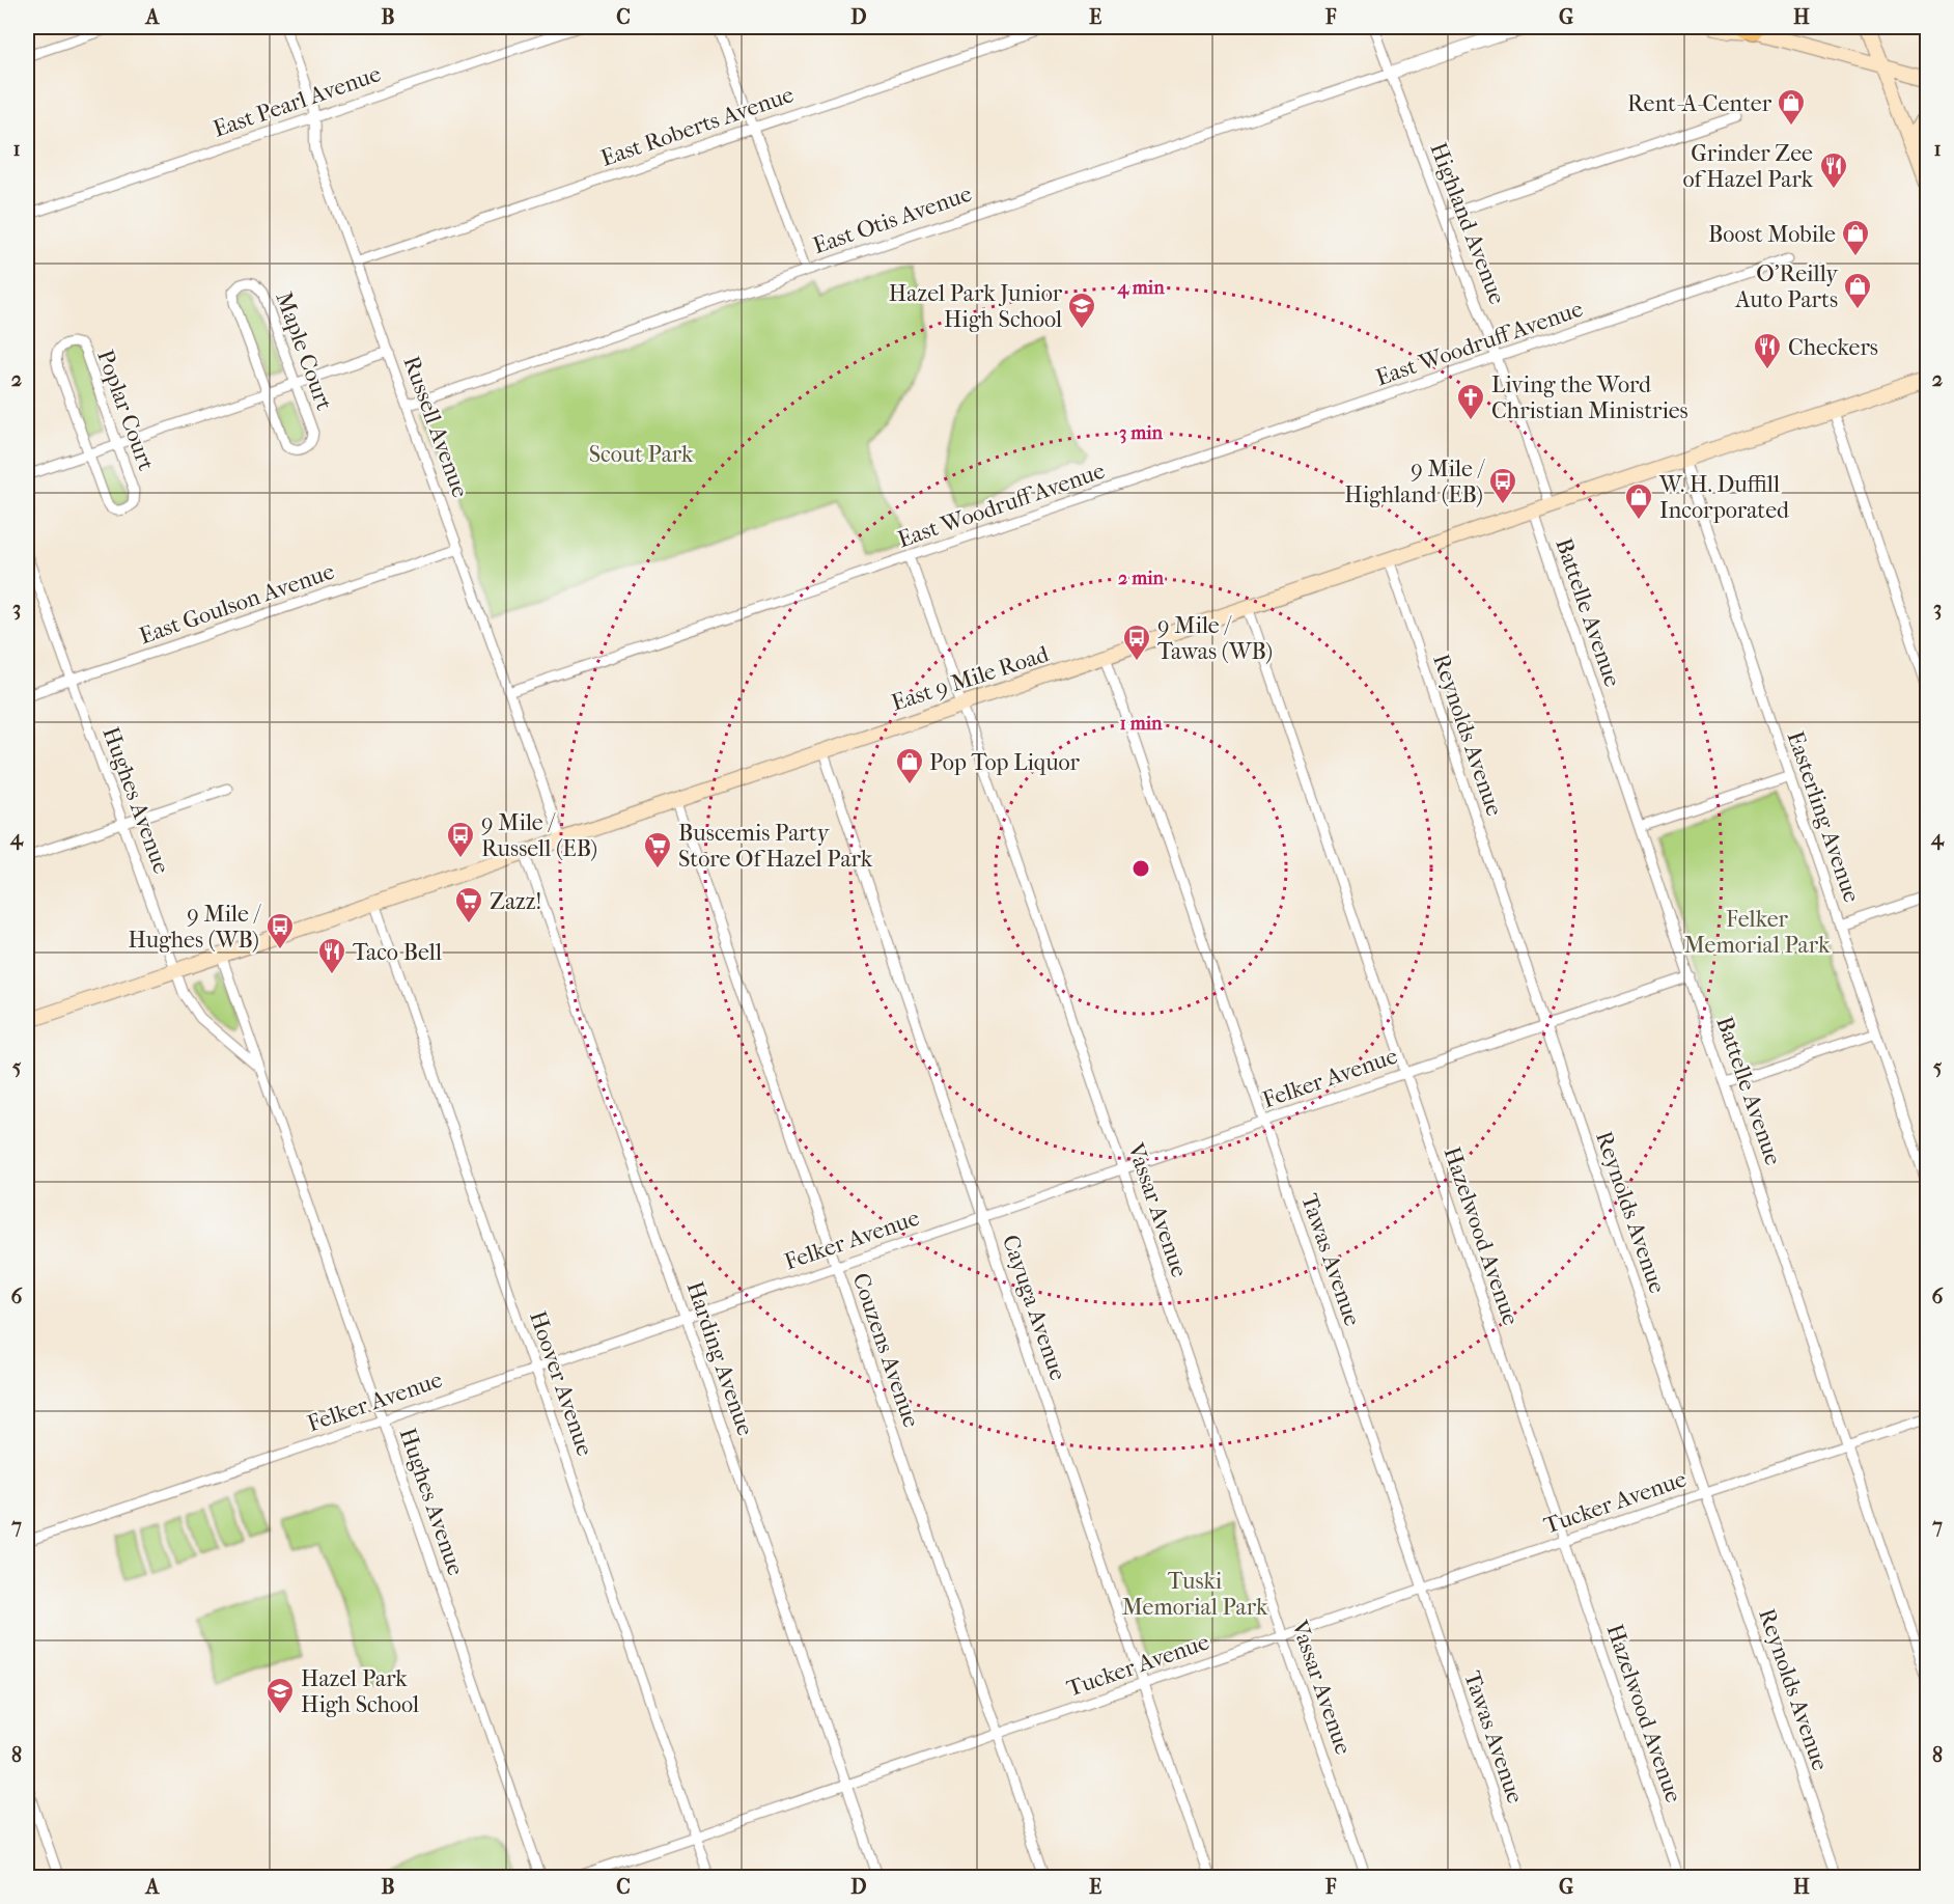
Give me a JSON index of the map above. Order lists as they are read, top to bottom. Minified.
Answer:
{"streets":{"main road":["East 9 Mile Road"],"street":["East Pearl Avenue","East Roberts Avenue","East Otis Avenue","Highland Avenue","East Woodruff Avenue","Maple Court","Poplar Court","Russell Avenue","East Goulson Avenue","Battelle Avenue","Reynolds Avenue","Hughes Avenue","Easterling Avenue","Felker Avenue","Vassar Avenue","Hazelwood Avenue","Tawas Avenue","Cayuga Avenue","Couzens Avenue","Harding Avenue","Hoover Avenue","Tucker Avenue"]},"crossings":[["East Pearl Avenue","Russell Avenue"],["East Roberts Avenue","Russell Avenue"],["East Otis Avenue","Highland Avenue"],["East Otis Avenue","Russell Avenue"],["Highland Avenue","East Woodruff Avenue"],["Highland Avenue","East 9 Mile Road"],["East Woodruff Avenue","Russell Avenue"],["East Woodruff Avenue","Vassar Avenue"],["Russell Avenue","East Goulson Avenue"],["Russell Avenue","East 9 Mile Road"],["East Goulson Avenue","Hughes Avenue"],["Battelle Avenue","East 9 Mile Road"],["Battelle Avenue","Felker Avenue"],["Battelle Avenue","Tucker Avenue"],["East 9 Mile Road","Reynolds Avenue"],["East 9 Mile Road","Hughes Avenue"],["East 9 Mile Road","Easterling Avenue"],["East 9 Mile Road","Vassar Avenue"],["East 9 Mile Road","Hazelwood Avenue"],["East 9 Mile Road","Tawas Avenue"],["East 9 Mile Road","Cayuga Avenue"],["East 9 Mile Road","Couzens Avenue"],["East 9 Mile Road","Harding Avenue"],["East 9 Mile Road","Hoover Avenue"],["Reynolds Avenue","Felker Avenue"],["Reynolds Avenue","Tucker Avenue"],["Hughes Avenue","Felker Avenue"],["Felker Avenue","Vassar Avenue"],["Felker Avenue","Hazelwood Avenue"],["Felker Avenue","Tawas Avenue"],["Felker Avenue","Cayuga Avenue"],["Felker Avenue","Couzens Avenue"],["Felker Avenue","Harding Avenue"],["Felker Avenue","Hoover Avenue"],["Vassar Avenue","Tucker Avenue"],["Hazelwood Avenue","Tucker Avenue"],["Tawas Avenue","Tucker Avenue"],["Cayuga Avenue","Tucker Avenue"],["Couzens Avenue","Tucker Avenue"],["Harding Avenue","Tucker Avenue"],["Hoover Avenue","Tucker Avenue"]],"parks":["Scout Park","Felker Memorial Park","Tuski Memorial Park"],"places":{"shop":["Rent-A-Center","Boost Mobile","O'Reilly Auto Parts","W. H. Duffill Incorporated","Pop Top Liquor"],"restaurant":["Grinder Zee of Hazel Park","Checkers","Taco Bell"],"school or university":["Hazel Park Junior High School","Hazel Park High School"],"church":["Living the Word Christian Ministries"],"bus stop":["9 Mile / Highland (EB)","9 Mile / Tawas (WB)","9 Mile / Russell (EB)","9 Mile / Hughes (WB)"],"supermarket":["Buscemis Party Store Of Hazel Park","Zazz!"]},"grid":{"columns":["A","B","C","D","E","F","G","H"],"rows":["1","2","3","4","5","6","7","8"]},"rings":["4 min","3 min","2 min","1 min"]}
